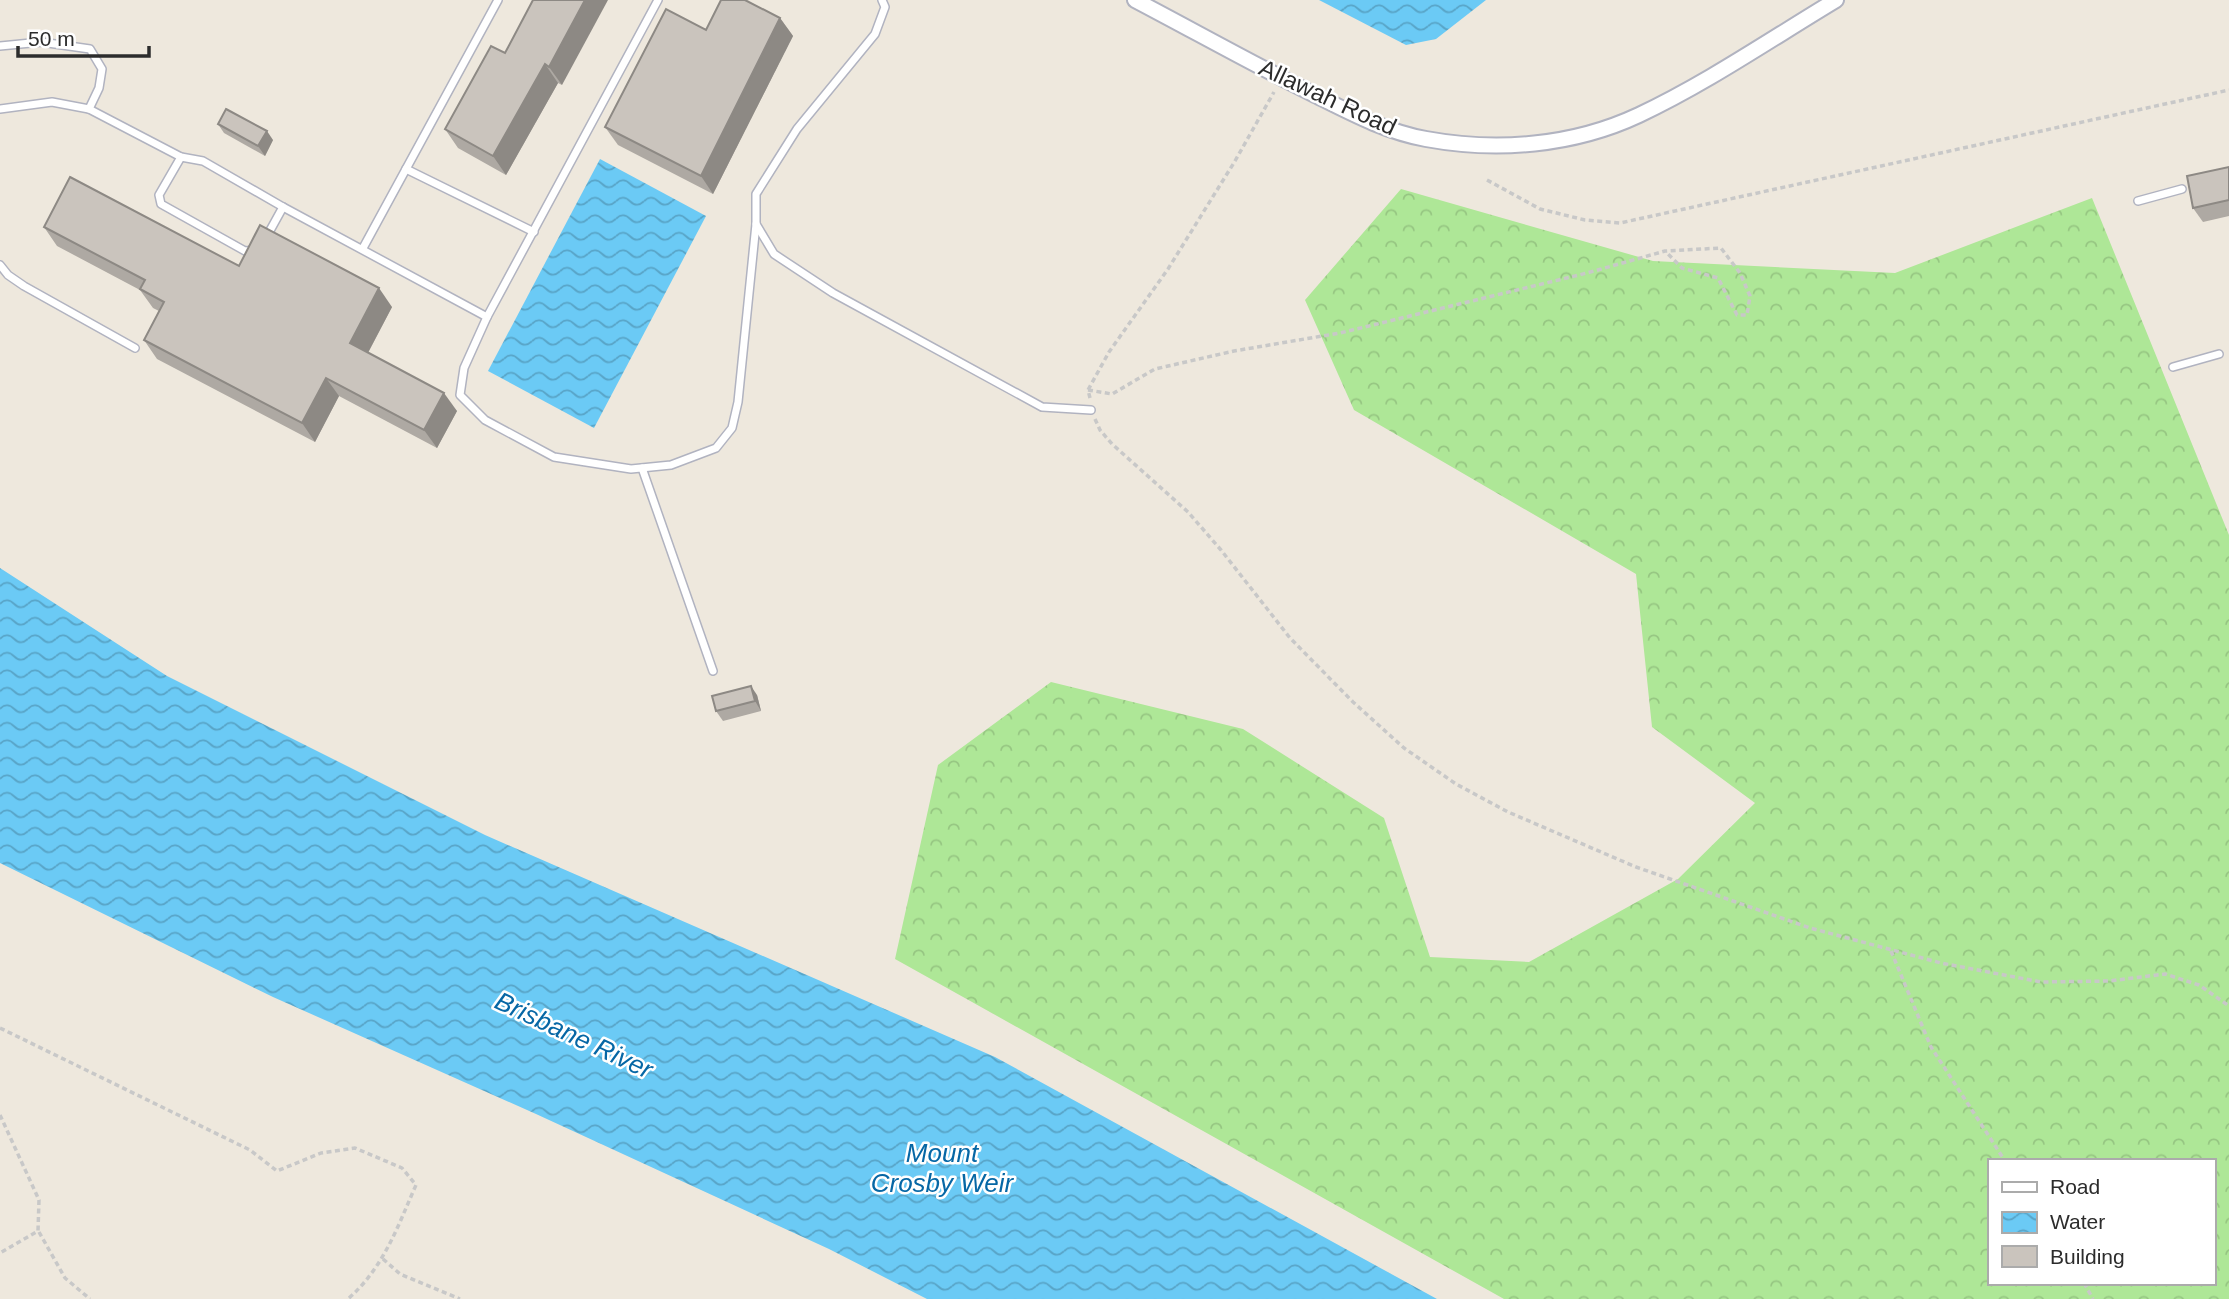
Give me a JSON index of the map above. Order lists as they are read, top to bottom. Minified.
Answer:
{"streets":{"street":["Allawah Road"]},"water":["Brisbane River","Mount Crosby Weir"],"legend":["Road","Water","Building"],"scale_bar":"50 m"}
